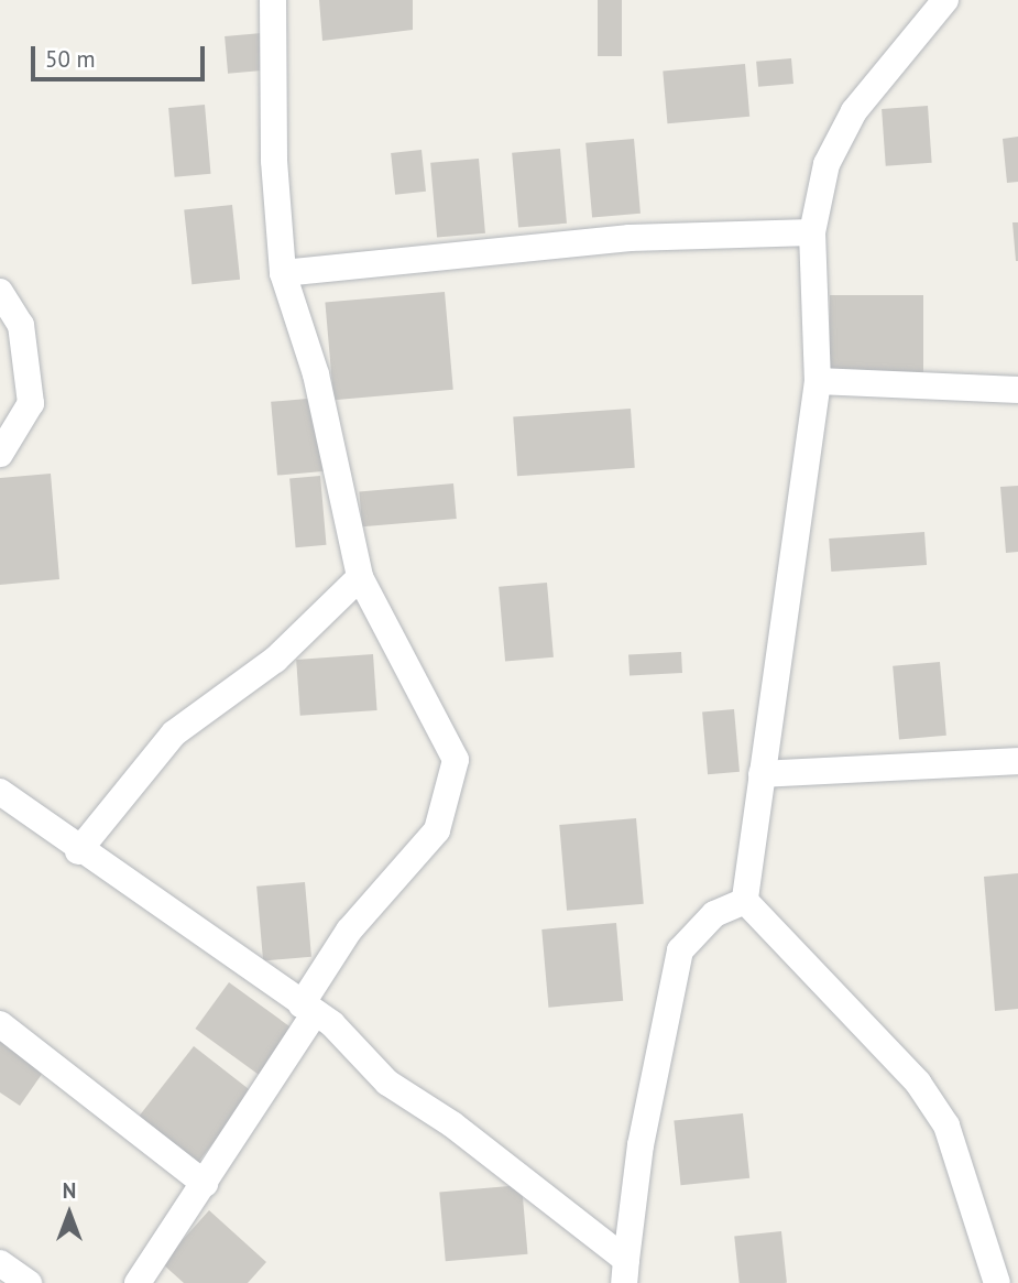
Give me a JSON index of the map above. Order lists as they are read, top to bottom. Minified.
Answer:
{"scale_bar":"50 m","north":"top"}
